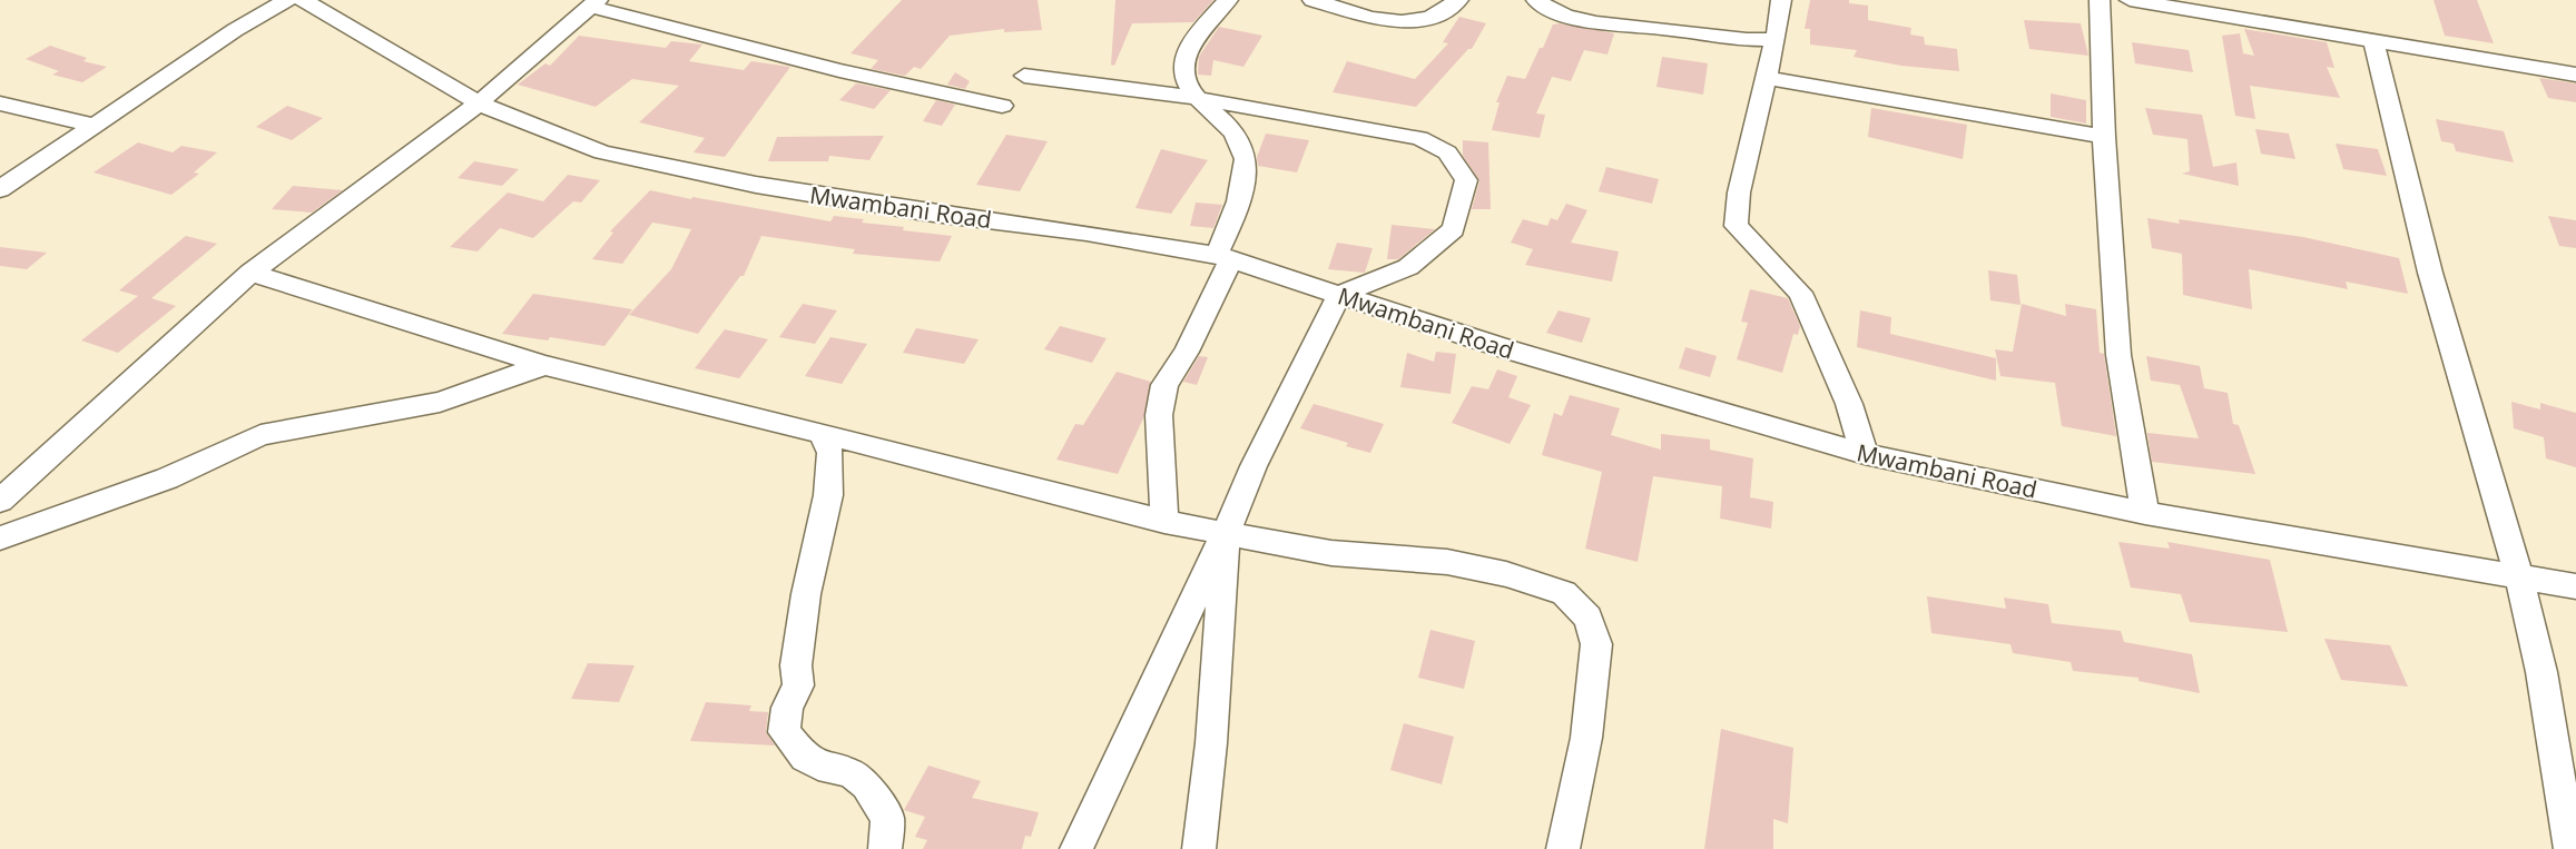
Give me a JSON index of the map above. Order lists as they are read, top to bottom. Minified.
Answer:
{"streets":{"street":["Mwambani Road"]}}
